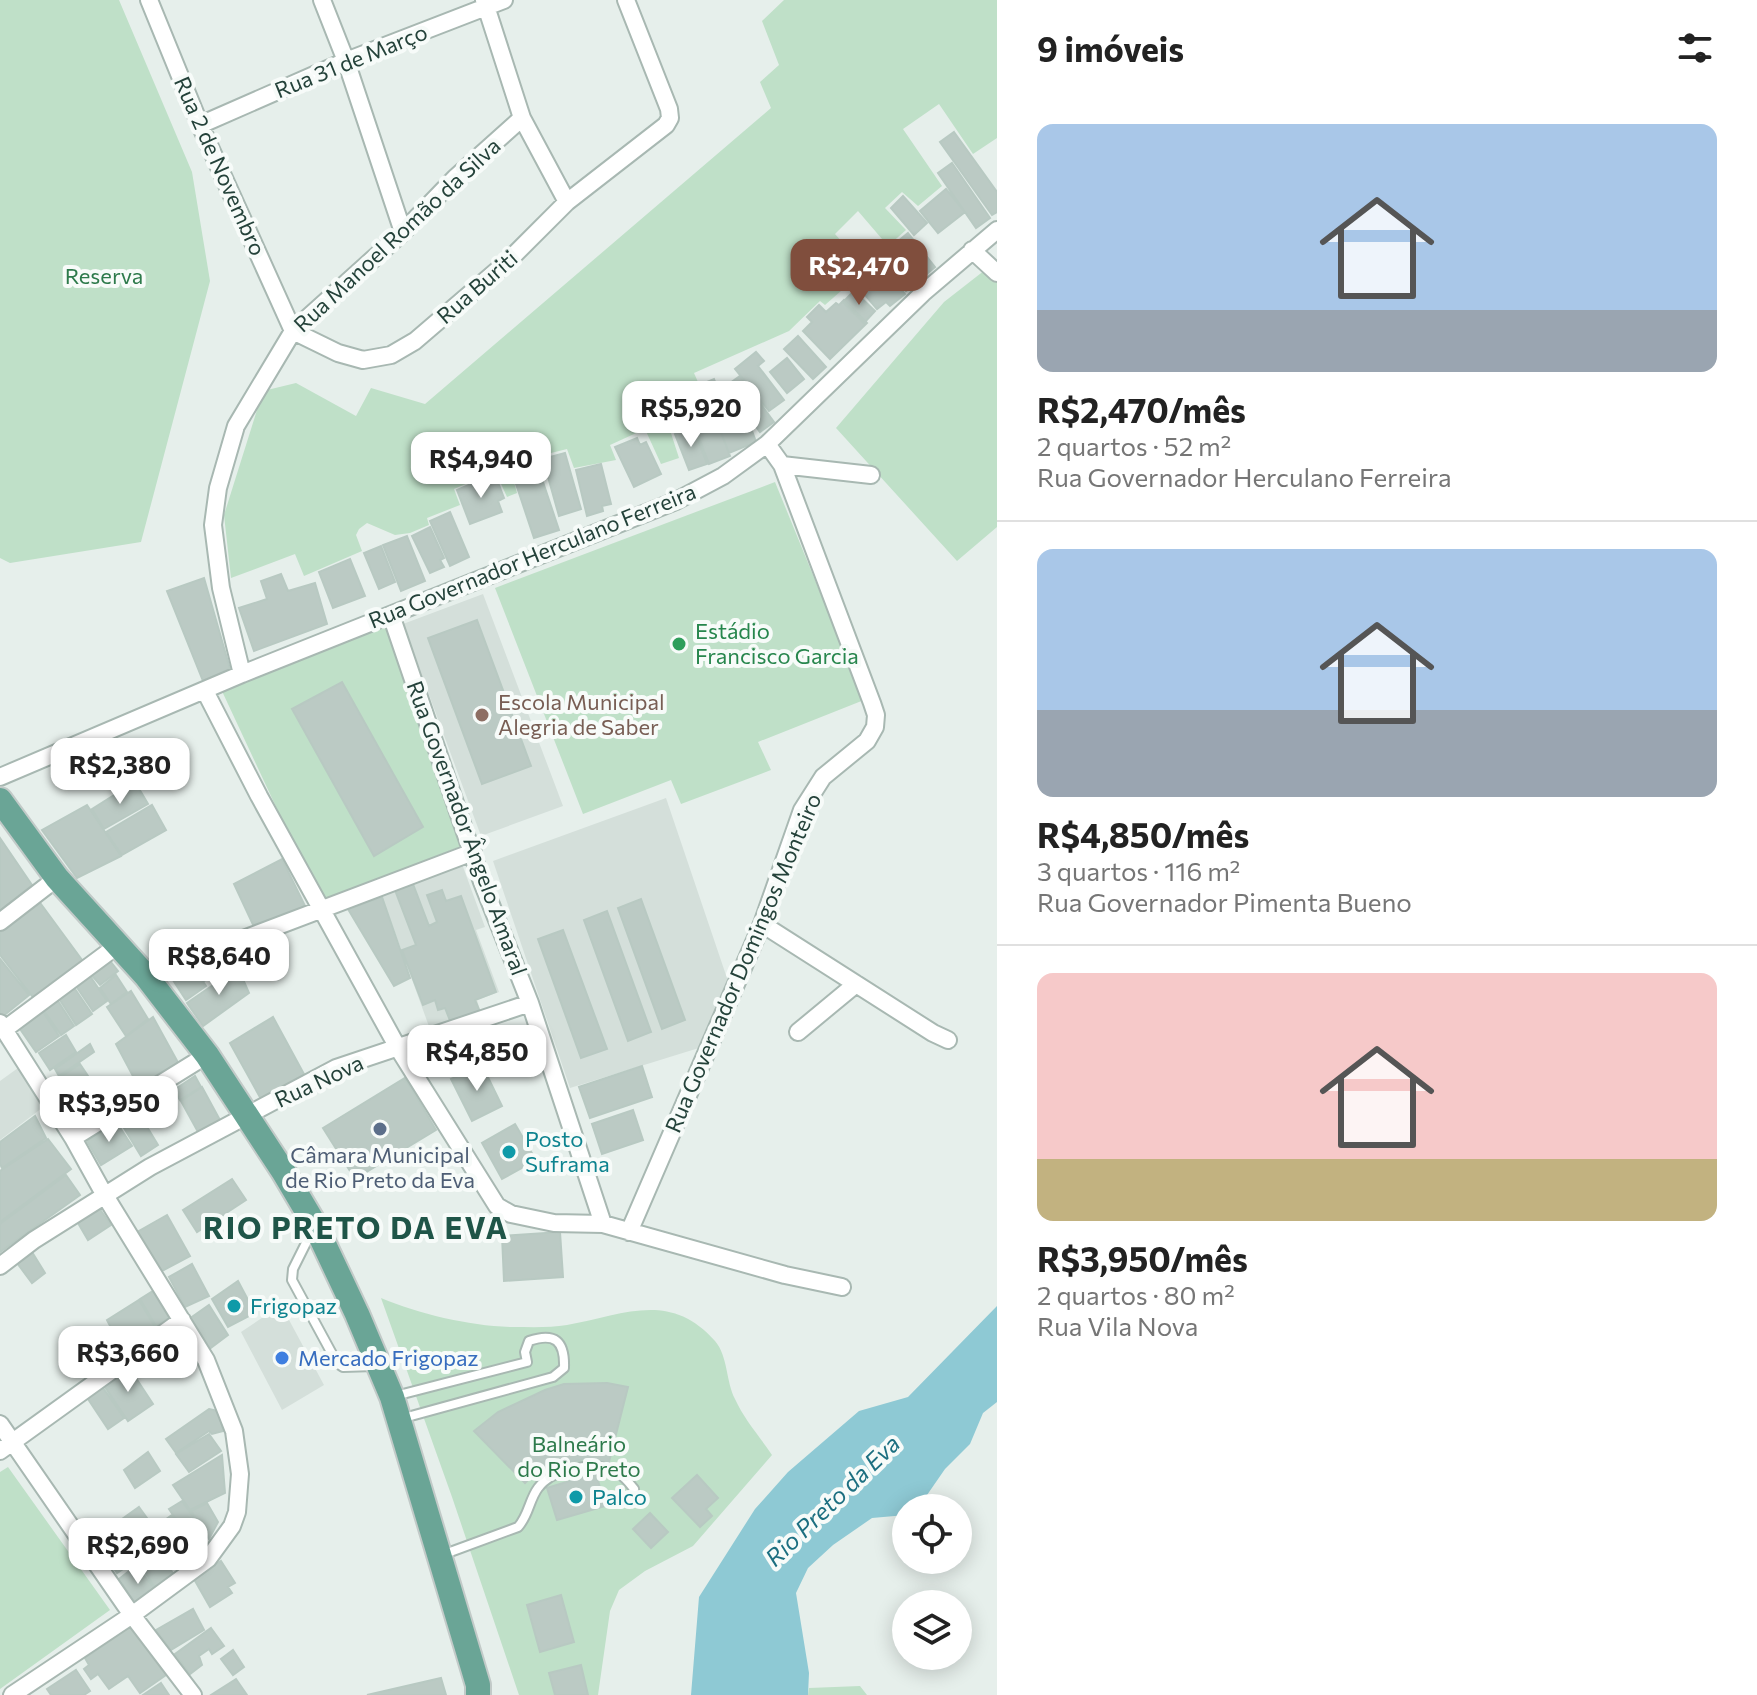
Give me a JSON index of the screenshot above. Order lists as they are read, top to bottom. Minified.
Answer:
{"streets":{"street":["Rua 31 de Março","Rua 2 de Novembro","Rua Manoel Romão da Silva","Rua Buriti","Rua Governador Herculano Ferreira","Rua Governador Ângelo Amaral","Rua Governador Domingos Monteiro","Rua Nova"]},"crossings":[["Rua 31 de Março","Rua 2 de Novembro"],["Rua 31 de Março","Rua Manoel Romão da Silva"],["Rua 2 de Novembro","Rua Manoel Romão da Silva"],["Rua 2 de Novembro","Rua Buriti"],["Rua Manoel Romão da Silva","Rua Buriti"],["Rua Manoel Romão da Silva","Rua Governador Herculano Ferreira"],["Rua Governador Herculano Ferreira","Rua Governador Ângelo Amaral"],["Rua Governador Herculano Ferreira","Rua Governador Domingos Monteiro"],["Rua Governador Ângelo Amaral","Rua Nova"]],"districts":["RIO PRETO DA EVA"],"water":["Rio Preto da Eva"],"parks":["Reserva","Balneário do Rio Preto"],"places":["Estádio Francisco Garcia","Escola Municipal Alegria de Saber","Câmara Municipal de Rio Preto da Eva","Posto Suframa","Frigopaz","Mercado Frigopaz","Palco"],"page":{"heading":"9 imóveis","list":[{"name":"R$2,470/mês","note":"2 quartos · 52 m² · Rua Governador Herculano Ferreira"},{"name":"R$4,850/mês","note":"3 quartos · 116 m² · Rua Governador Pimenta Bueno"},{"name":"R$3,950/mês","note":"2 quartos · 80 m² · Rua Vila Nova"}],"price":["R$2,470","R$5,920","R$4,940","R$2,380","R$8,640","R$4,850","R$3,950","R$3,660","R$2,690"]}}
